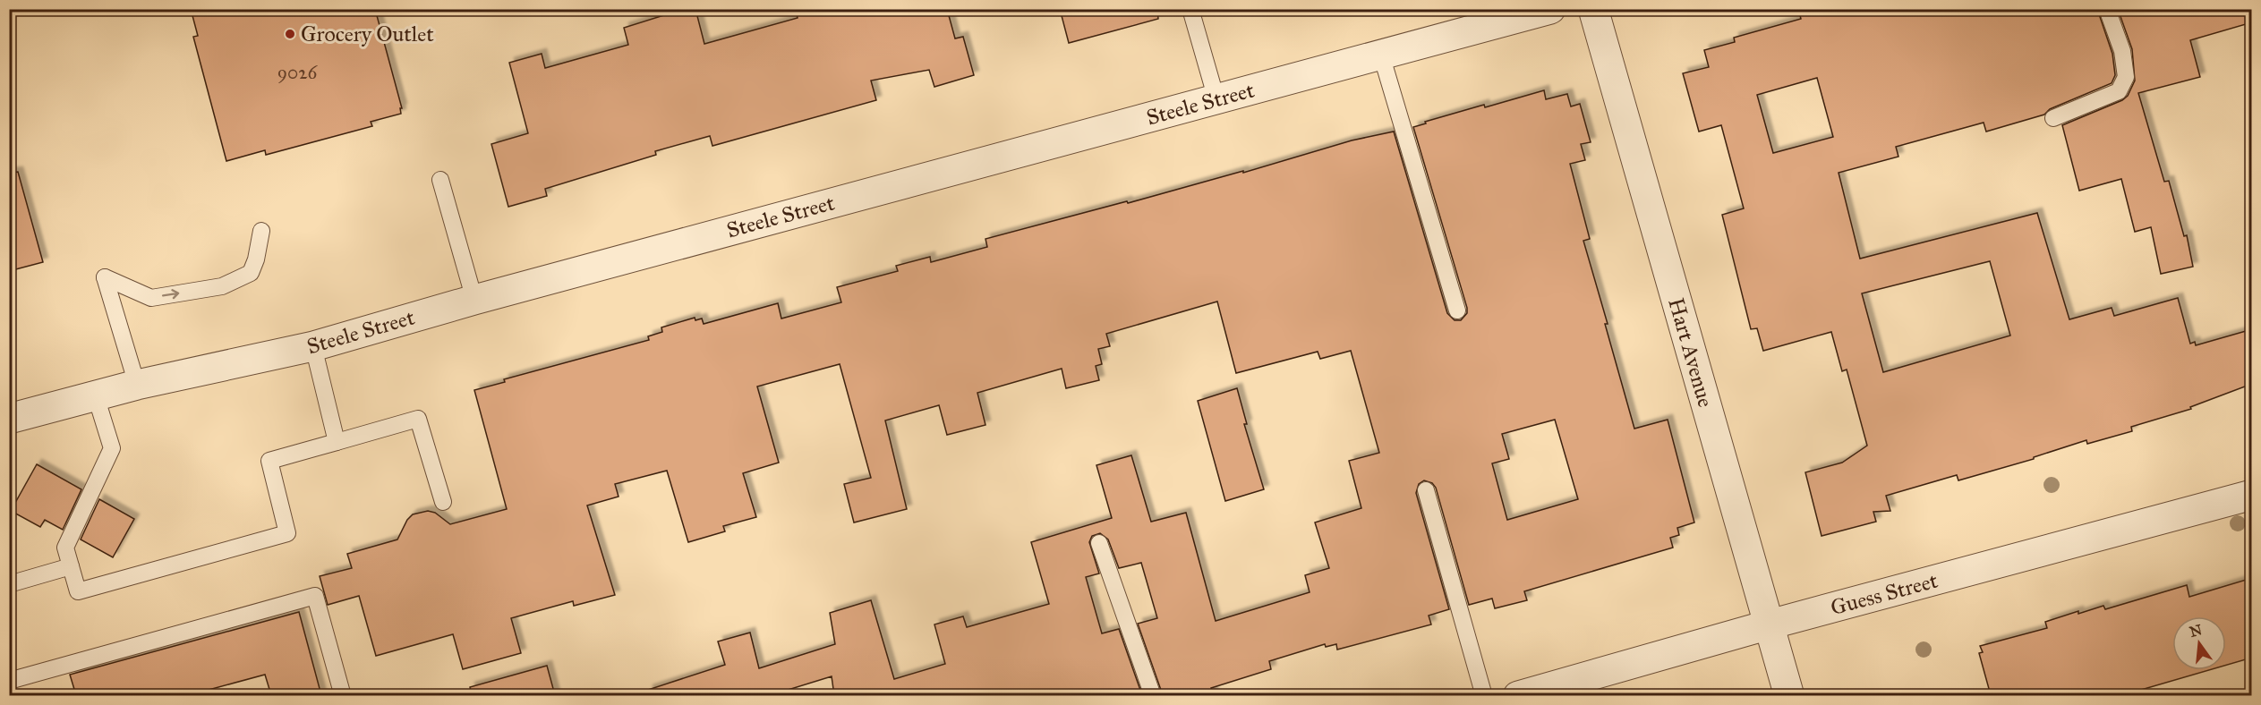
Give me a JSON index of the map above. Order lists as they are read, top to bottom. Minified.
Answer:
{"streets":{"street":["Steele Street","Hart Avenue","Guess Street"]},"crossings":[["Hart Avenue","Guess Street"]],"places":["Grocery Outlet"],"house_numbers":["9026"],"north":"top"}
